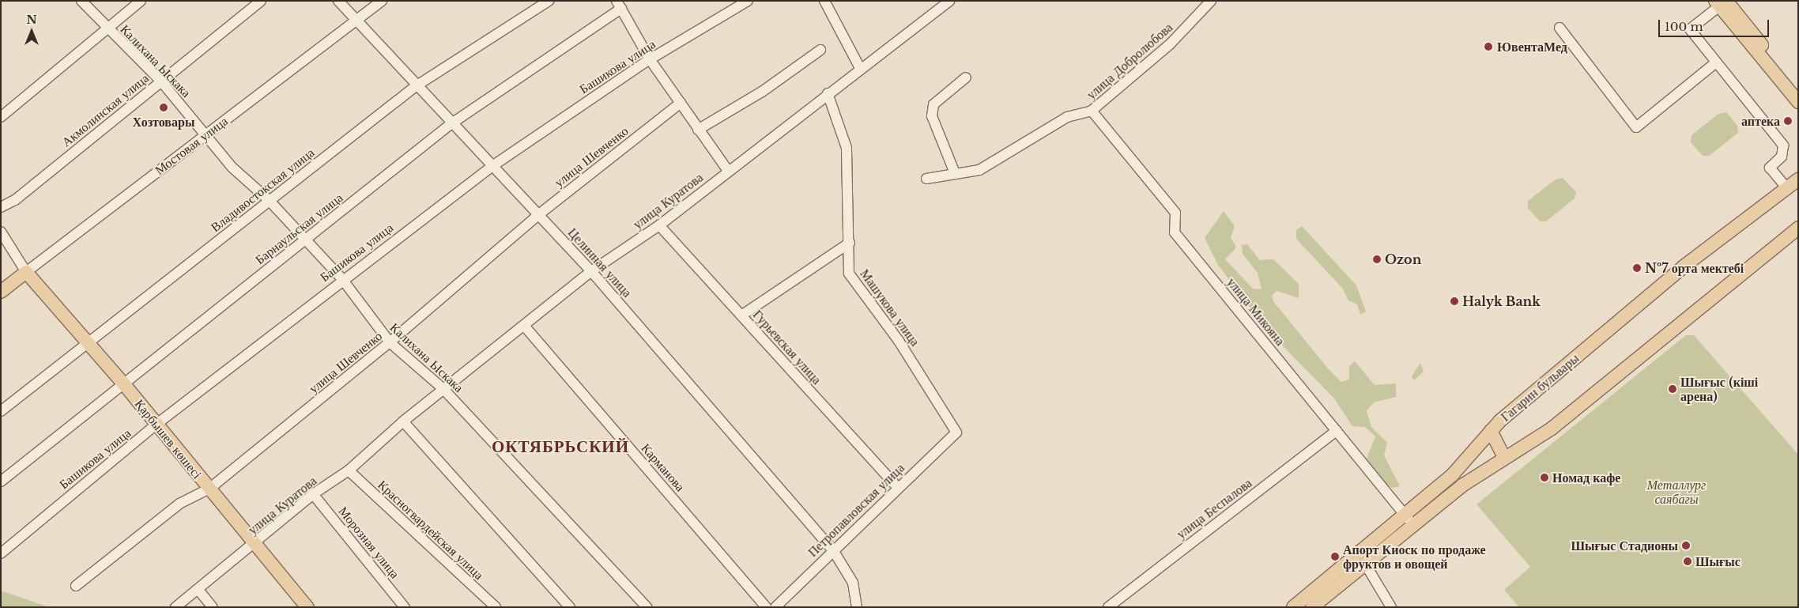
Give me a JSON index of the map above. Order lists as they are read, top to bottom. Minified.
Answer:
{"streets":{"main road":["Мостовая улица","Гагарин бульвары","Қарбышев көшесі"],"street":["Калихана Ыскака","улица Добролюбова","Башикова улица","Акмолинская улица","улица Шевченко","Владивостокская улица","улица Куратова","Барнаульская улица","Целинная улица","Машукова улица","улица Микояна","Гурьевская улица","Карманова","улица Беспалова","Петропавловская улица","Красногвардейская улица","Морозная улица"]},"crossings":[["Калихана Ыскака","Башикова улица"],["Калихана Ыскака","Акмолинская улица"],["Калихана Ыскака","Мостовая улица"],["Калихана Ыскака","улица Шевченко"],["Калихана Ыскака","Владивостокская улица"],["Калихана Ыскака","улица Куратова"],["Калихана Ыскака","Барнаульская улица"],["улица Добролюбова","улица Микояна"],["Башикова улица","Целинная улица"],["Башикова улица","Қарбышев көшесі"],["Мостовая улица","Целинная улица"],["Мостовая улица","Қарбышев көшесі"],["улица Шевченко","Целинная улица"],["улица Шевченко","Қарбышев көшесі"],["Владивостокская улица","Целинная улица"],["Владивостокская улица","Қарбышев көшесі"],["улица Куратова","Целинная улица"],["улица Куратова","Машукова улица"],["улица Куратова","Гурьевская улица"],["улица Куратова","Қарбышев көшесі"],["улица Куратова","Карманова"],["улица Куратова","Красногвардейская улица"],["улица Куратова","Морозная улица"],["Барнаульская улица","Целинная улица"],["Барнаульская улица","Қарбышев көшесі"],["Целинная улица","Петропавловская улица"],["Машукова улица","Петропавловская улица"],["улица Микояна","Гагарин бульвары"],["улица Микояна","улица Беспалова"],["Гурьевская улица","Петропавловская улица"]],"districts":["ОКТЯБРЬСКИЙ"],"parks":["Металлург саябағы"],"places":["ЮвентаМед","Хозтовары","аптека","Ozon","№7 орта мектебі","Halyk Bank","Шығыс (кіші арена)","Номад кафе","Шығыс Стадионы","Апорт Киоск по продаже фруктов и овощей","Шығыс"],"scale_bar":"100 m","north":"top"}
